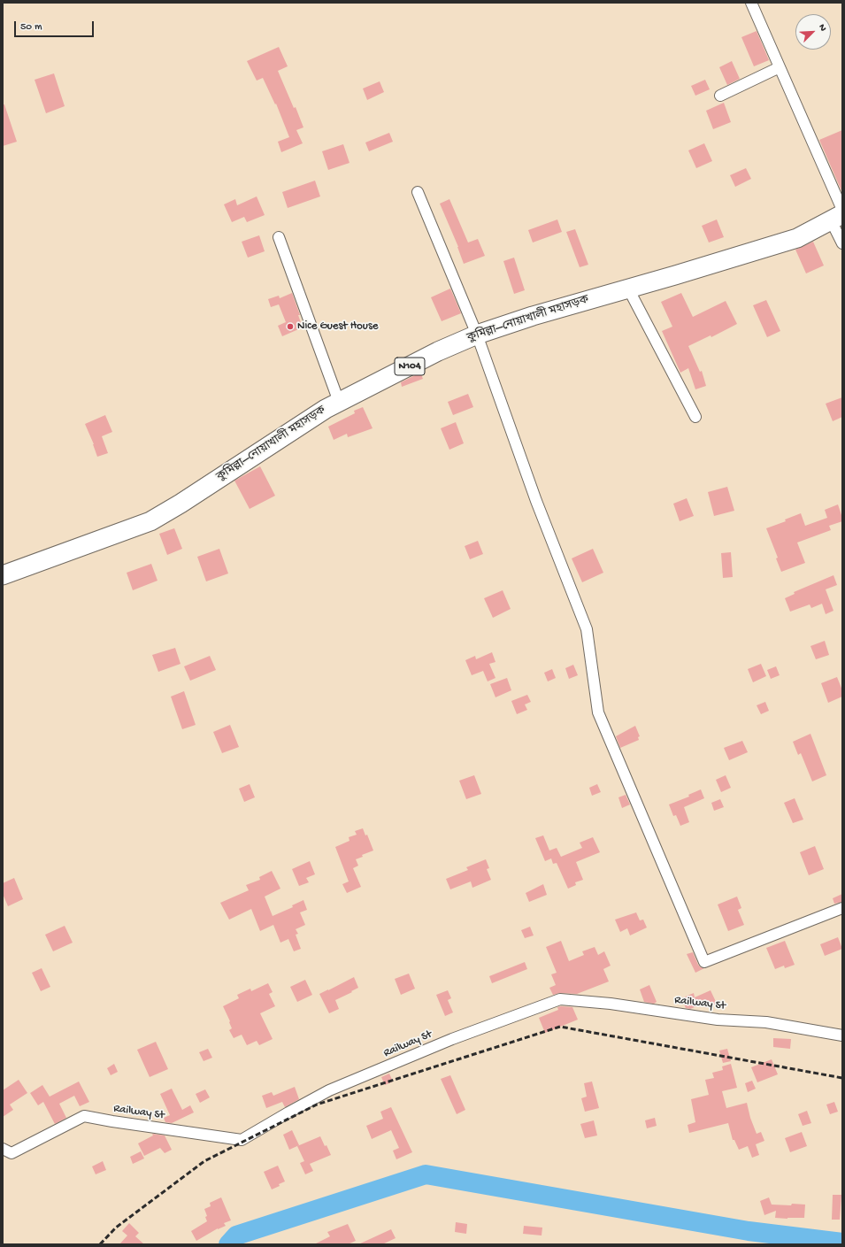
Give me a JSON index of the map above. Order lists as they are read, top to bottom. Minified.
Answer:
{"streets":{"highway":["কুমিল্লা–নোয়াখালী মহাসড়ক","N104"],"street":["Railway St"]},"places":["Nice Guest House"],"scale_bar":"50 m","north":"top right"}
